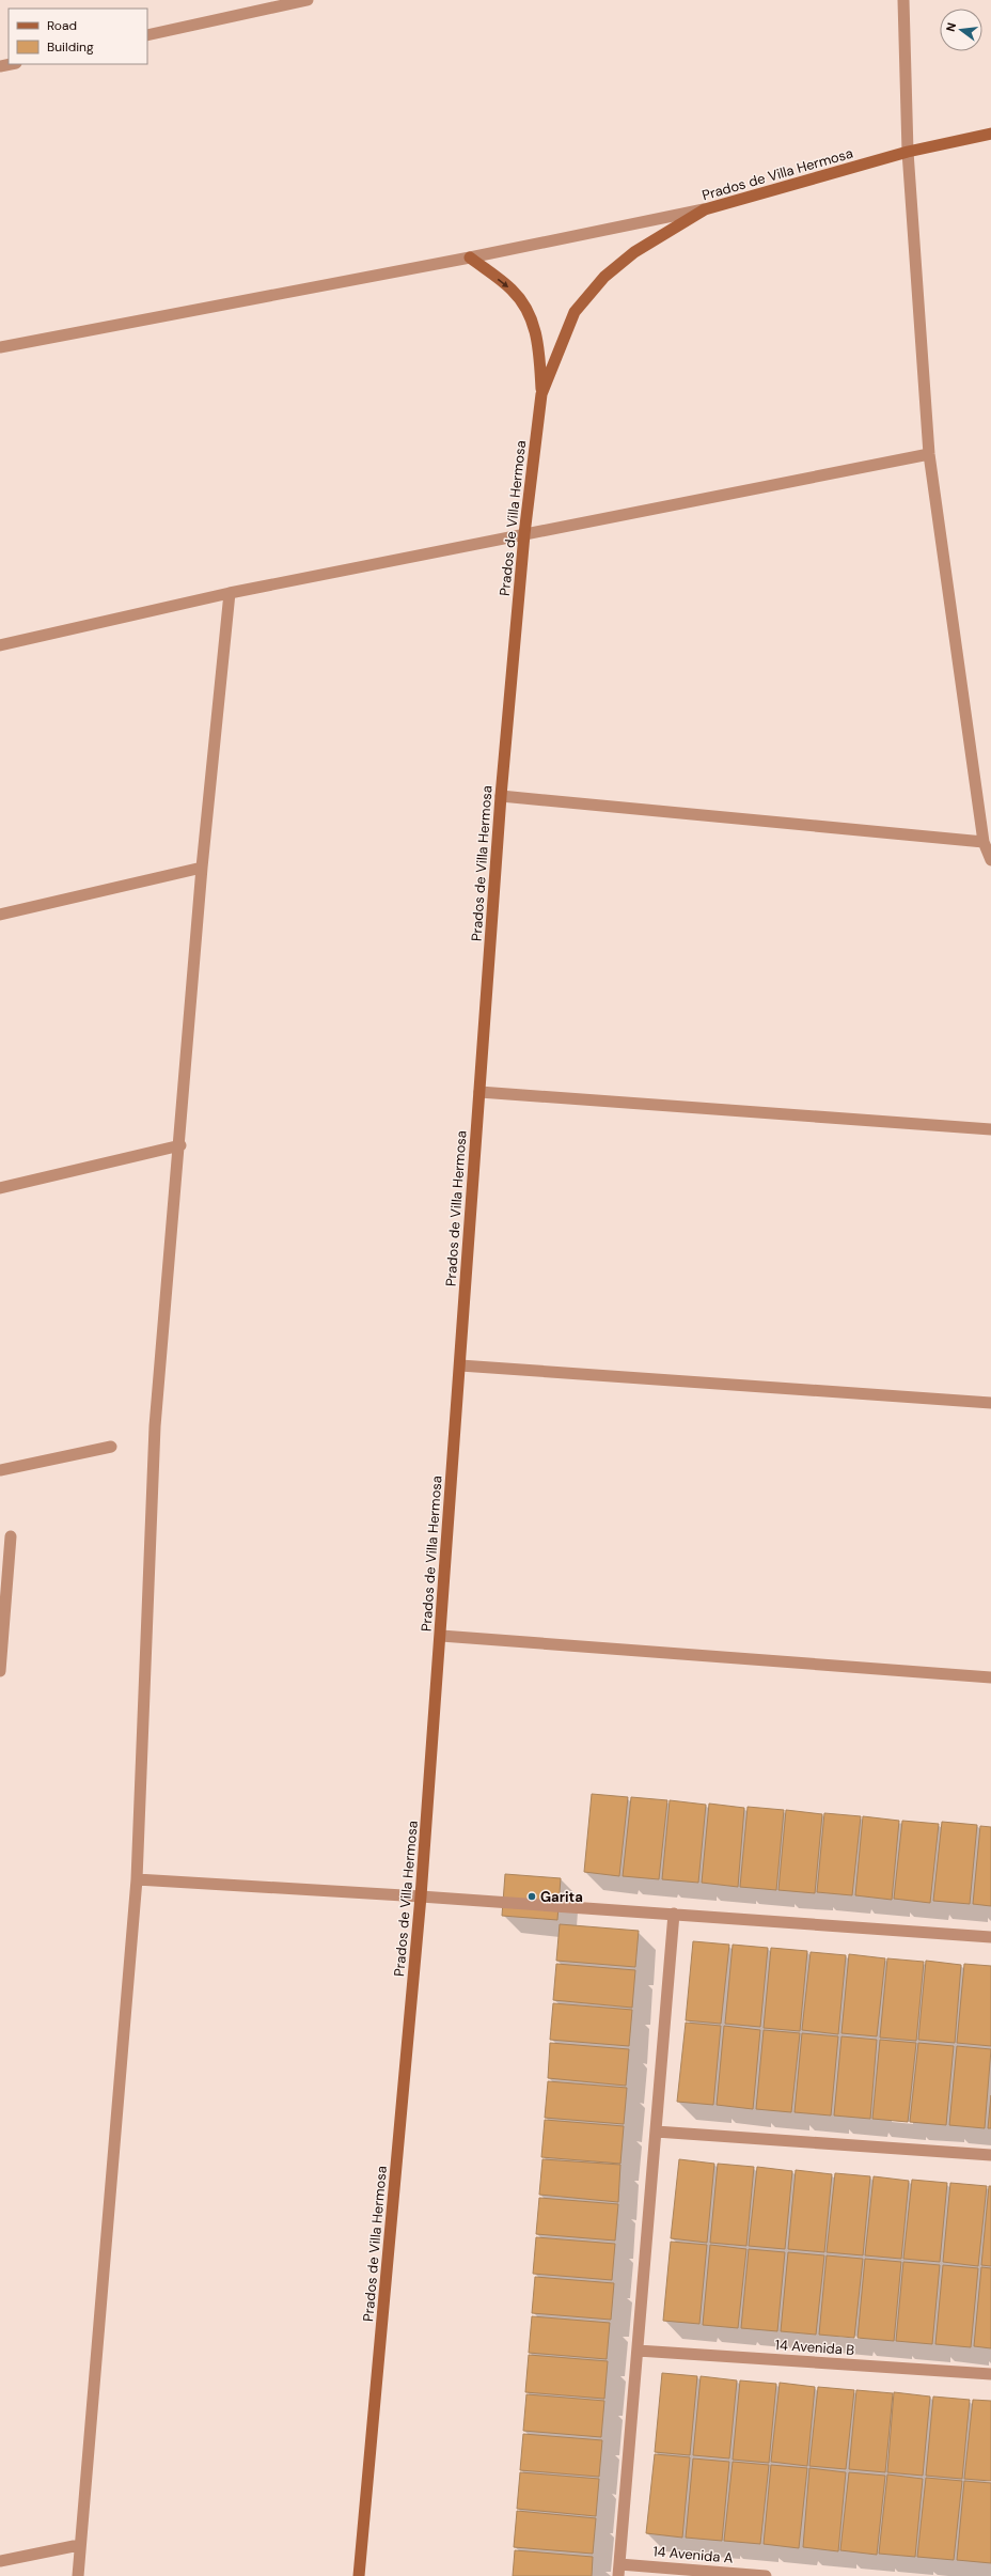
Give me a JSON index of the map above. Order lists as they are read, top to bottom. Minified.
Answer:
{"streets":{"main road":["Prados de Villa Hermosa"],"street":["14 Avenida B","14 Avenida A"]},"places":["Garita"],"legend":["Road","Building"],"north":"left"}
